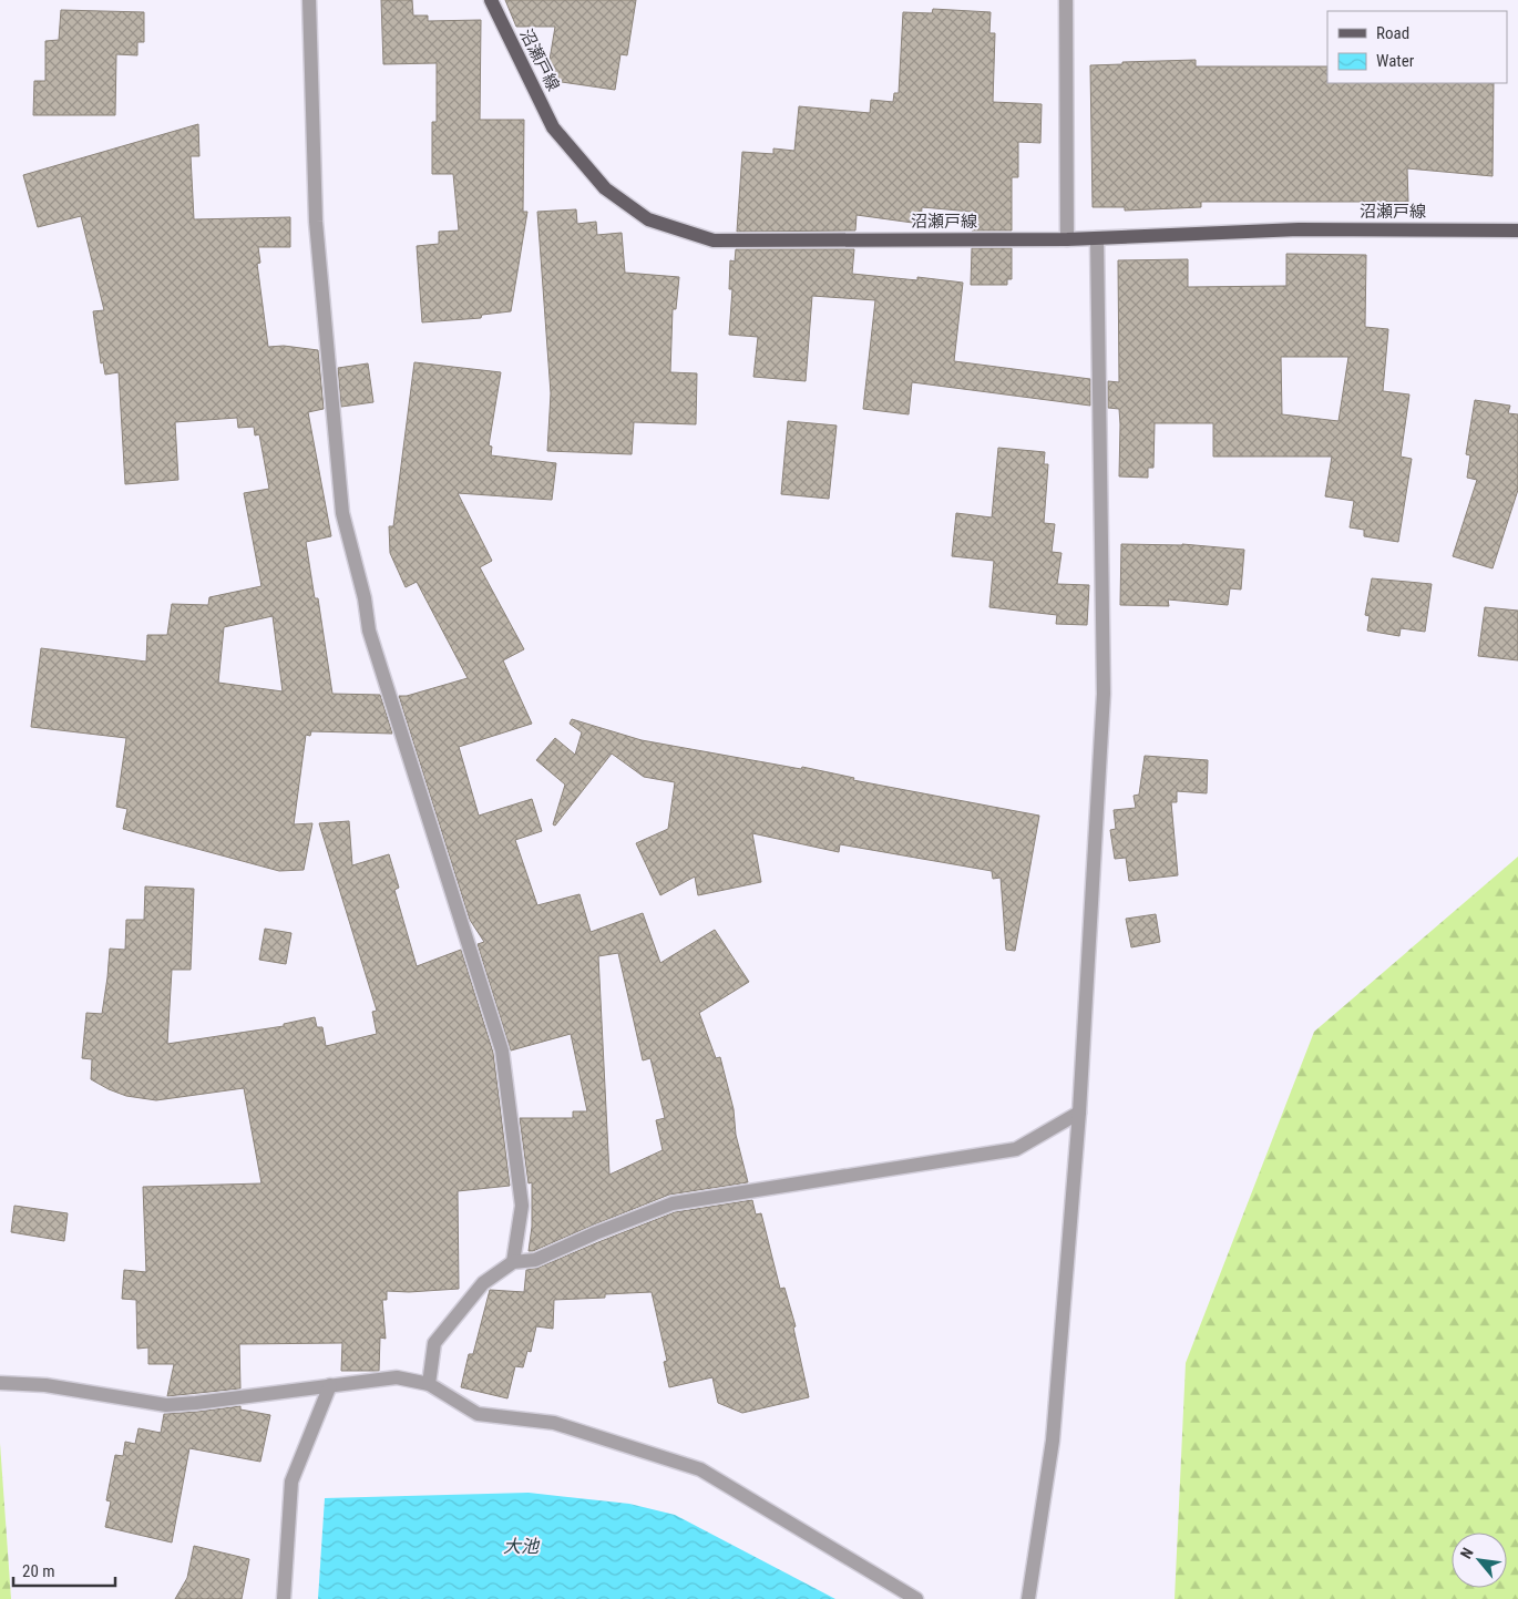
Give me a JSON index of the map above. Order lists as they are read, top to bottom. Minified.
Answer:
{"streets":{"main road":["沼瀬戸線"]},"water":["大池"],"legend":["Road","Water"],"scale_bar":"20 m","north":"top left"}
